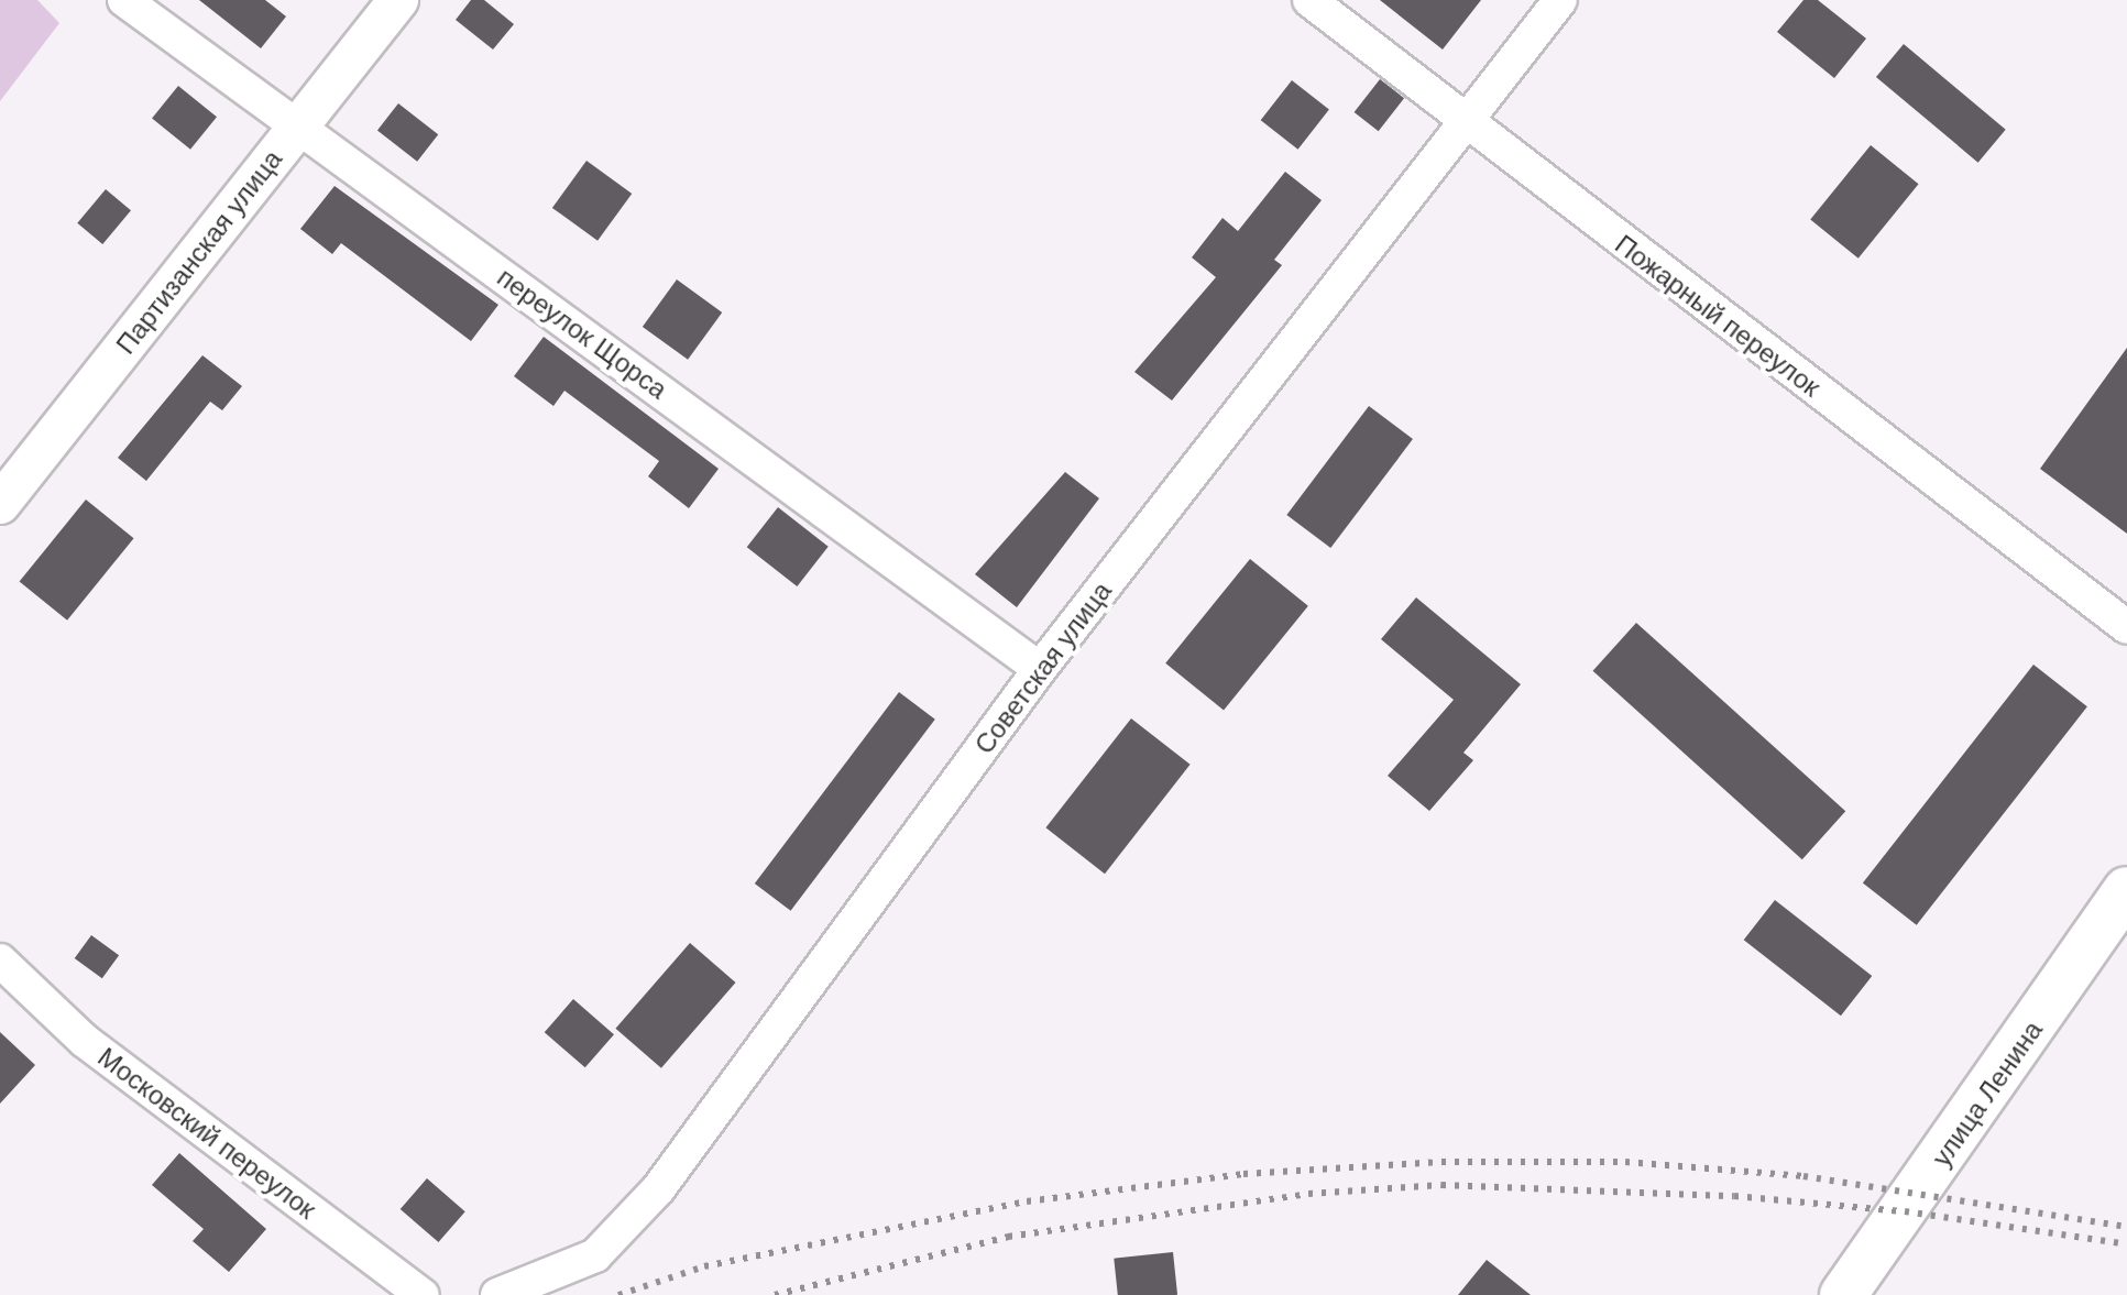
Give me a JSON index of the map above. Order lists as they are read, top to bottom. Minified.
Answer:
{"streets":{"main road":["улица Ленина"],"street":["Партизанская улица","Пожарный переулок","переулок Щорса","Советская улица","Московский переулок"]},"crossings":[["Партизанская улица","переулок Щорса"],["Пожарный переулок","Советская улица"],["переулок Щорса","Советская улица"]]}
